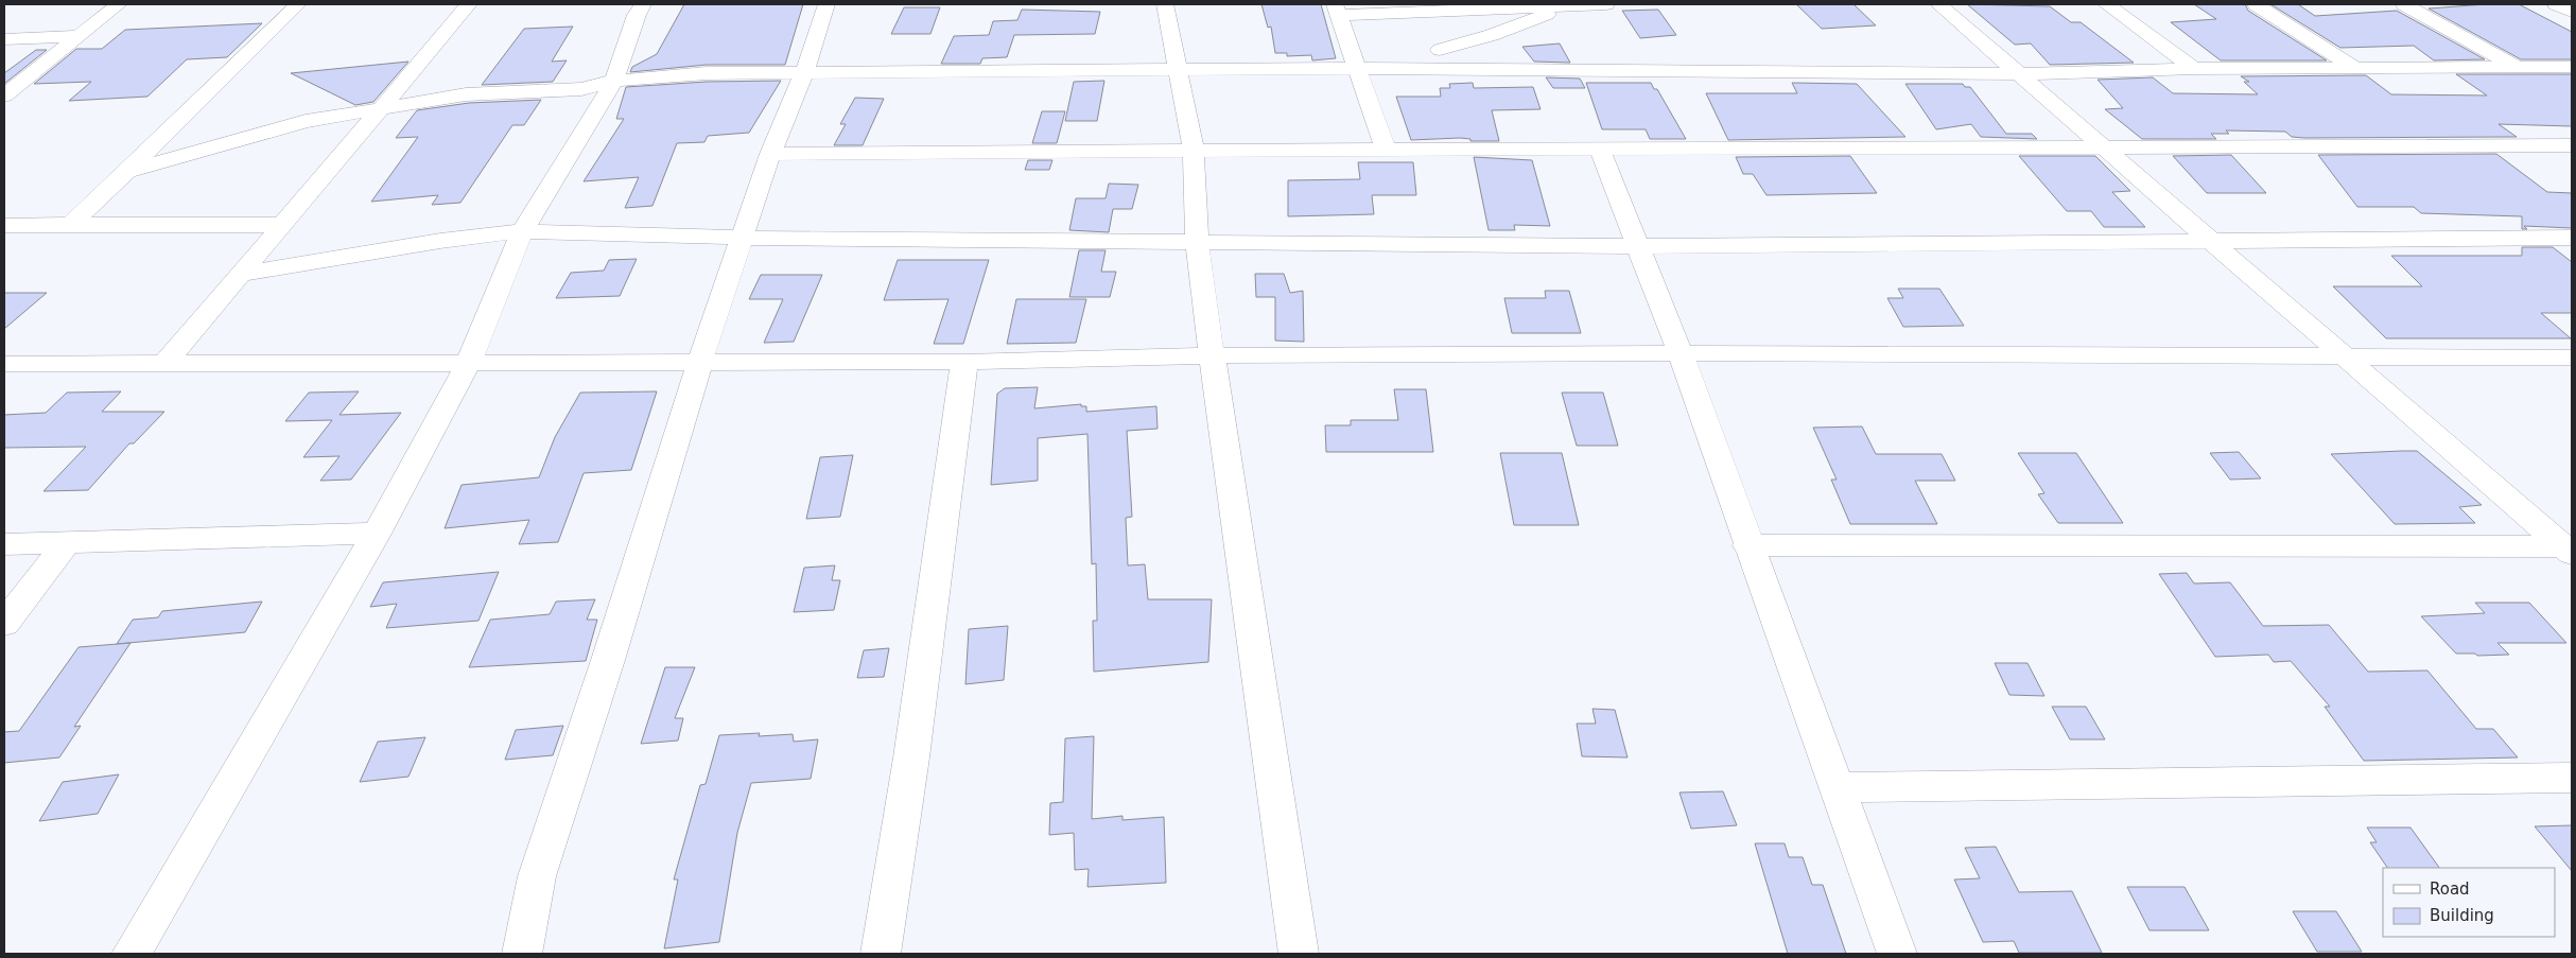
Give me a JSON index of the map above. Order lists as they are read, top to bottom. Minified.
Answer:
{"legend":["Road","Building"]}
